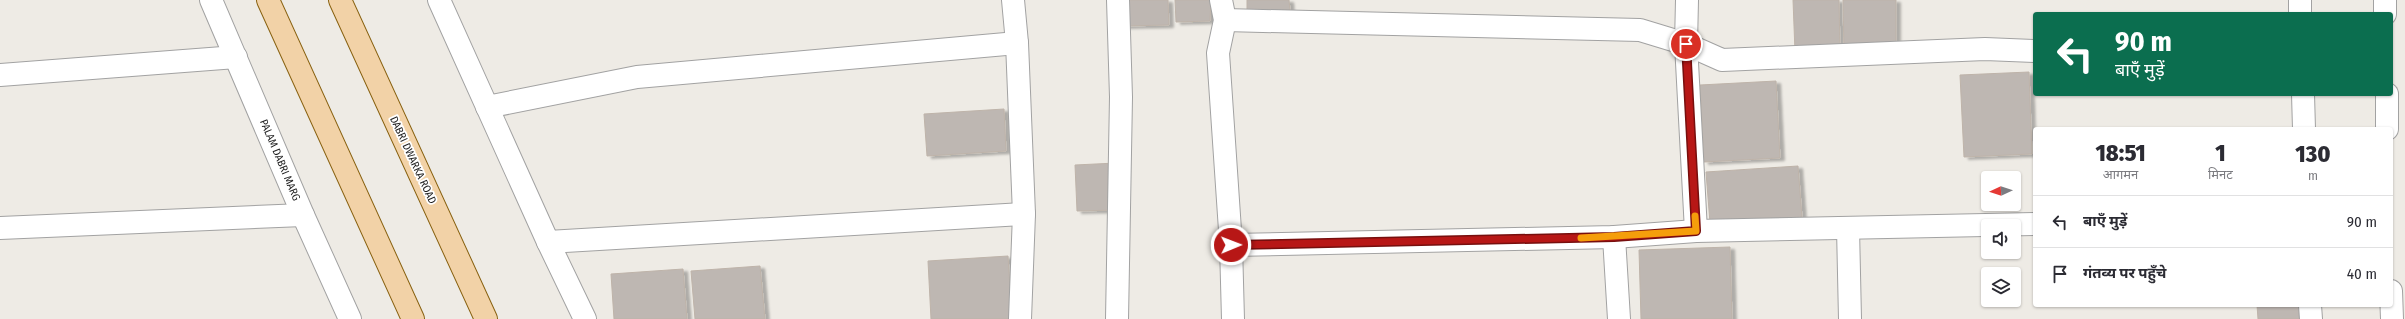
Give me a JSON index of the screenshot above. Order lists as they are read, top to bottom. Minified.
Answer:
{"streets":{"main road":["DABRI DWARKA ROAD"],"street":["PALAM DABRI MARG"]},"north":"left","page":{"turn":["90 m","बाएँ मुड़ें"],"eta":["18:51","आगमन","1","मिनट","130","m"],"list":[{"name":"बाएँ मुड़ें","value":"90 m"},{"name":"गंतव्य पर पहुँचे","value":"40 m"}]}}
